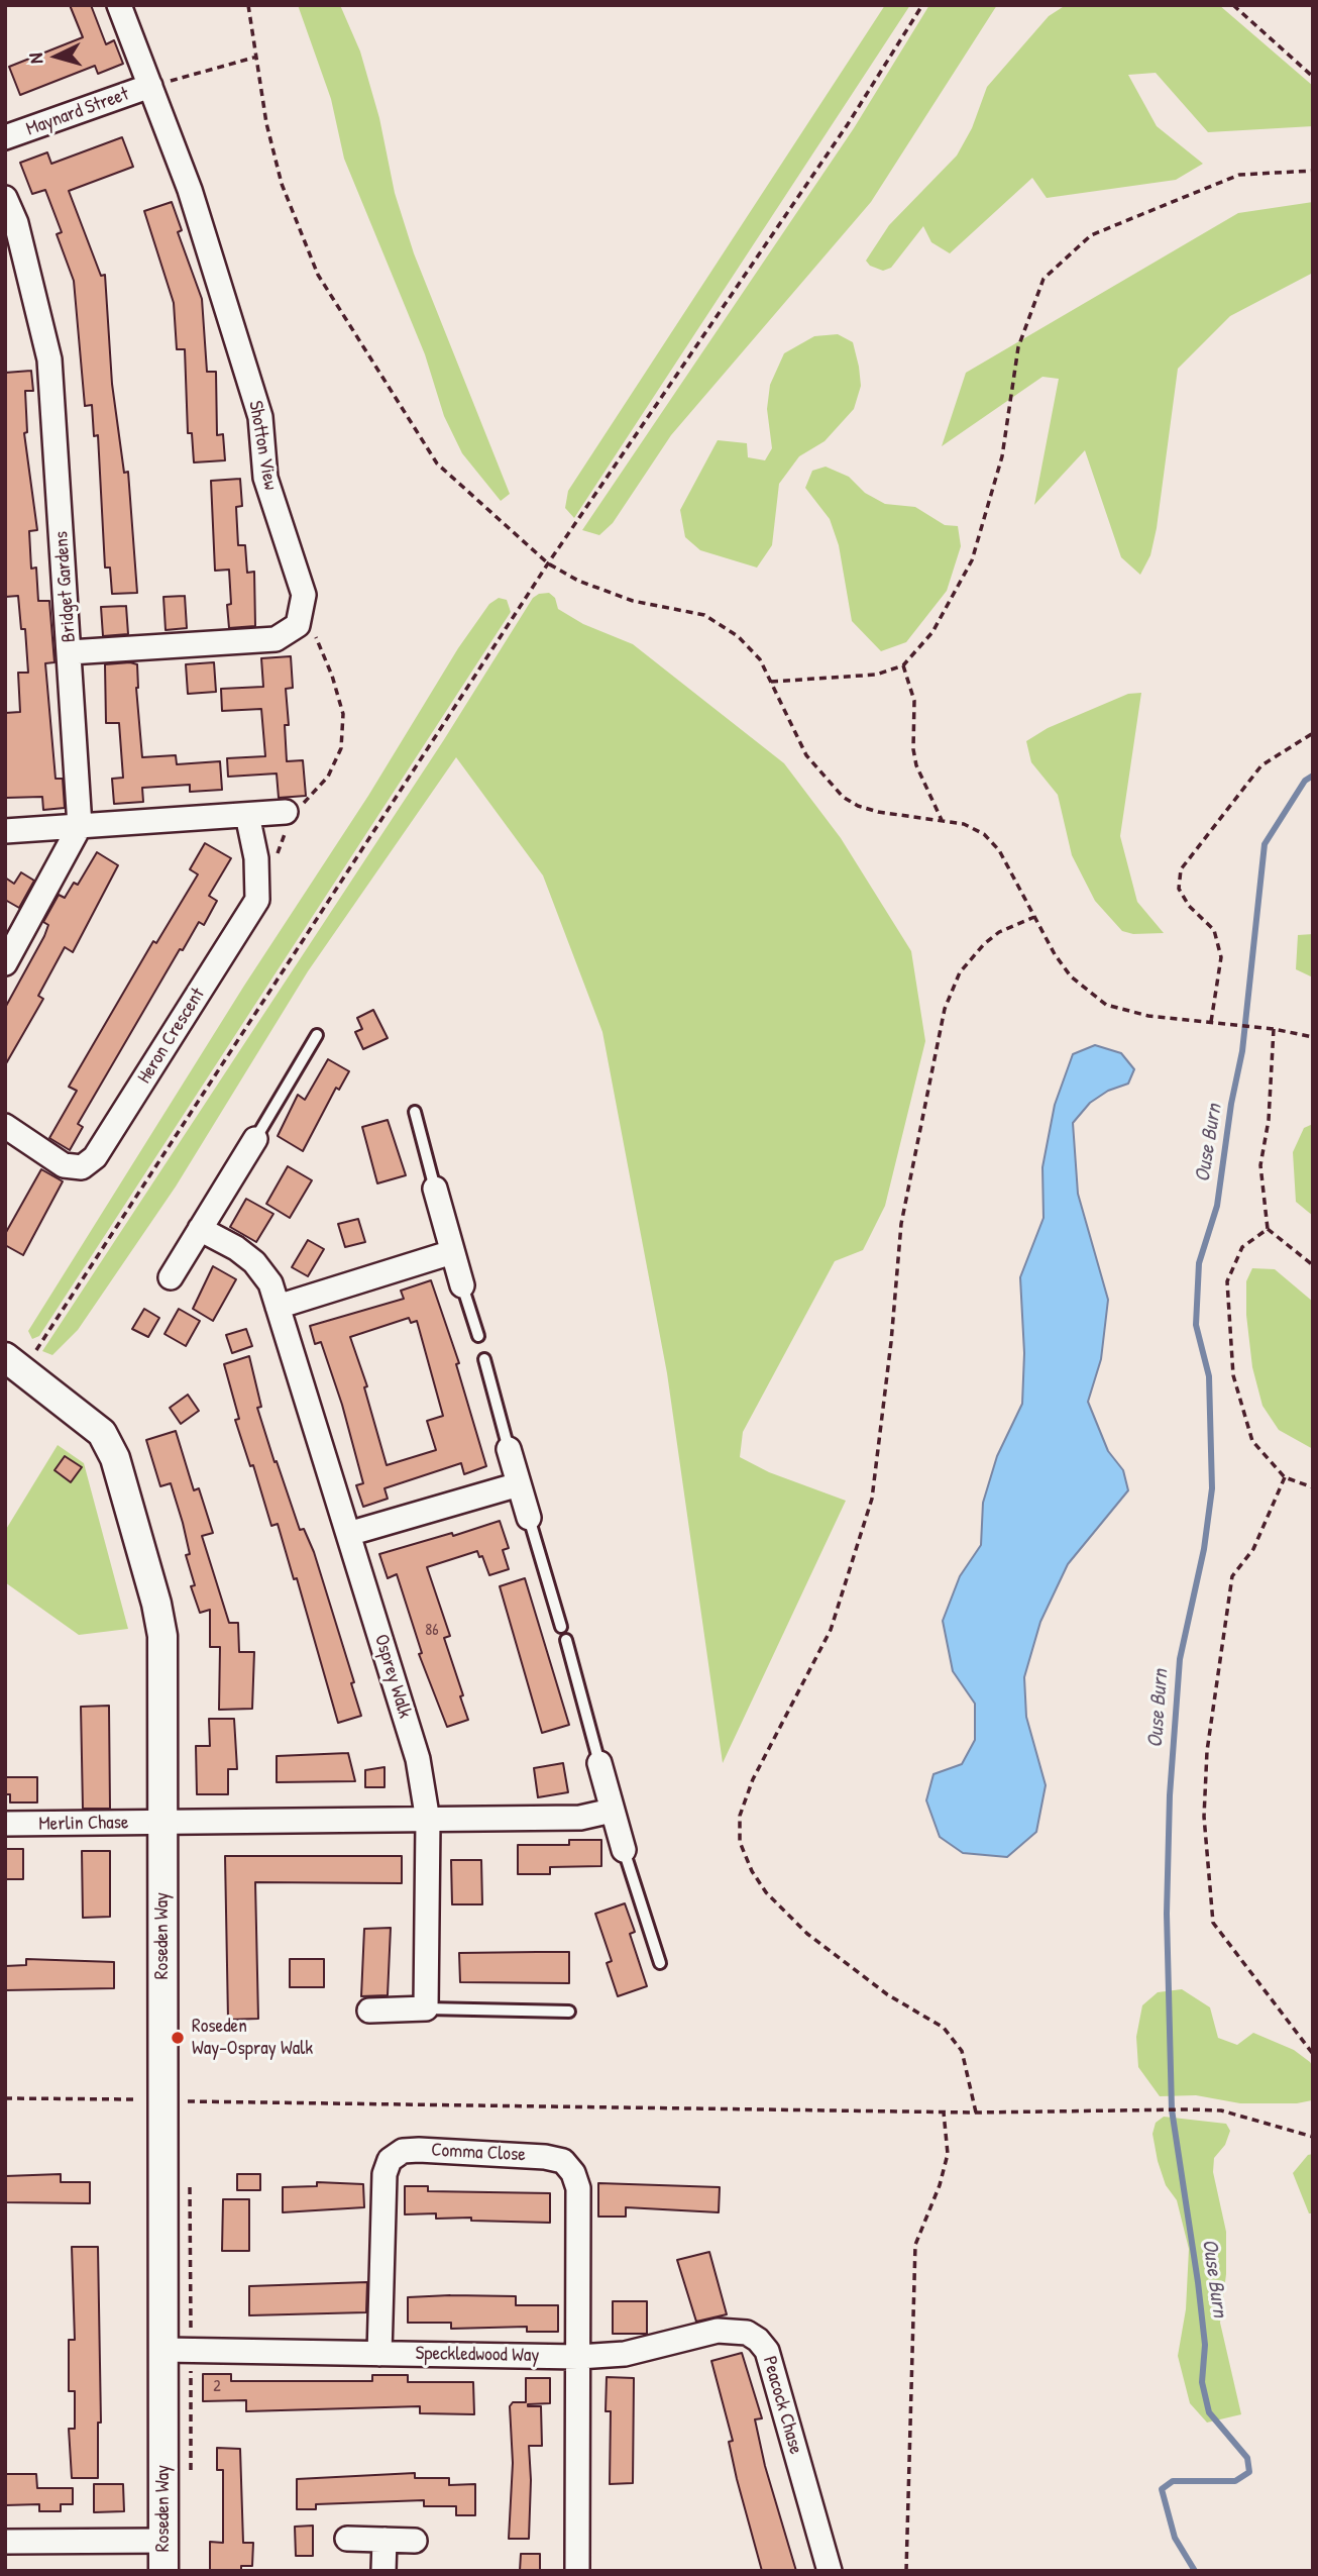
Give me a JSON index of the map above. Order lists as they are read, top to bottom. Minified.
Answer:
{"streets":{"street":["Maynard Street","Shotton View","Bridget Gardens","Heron Crescent","Osprey Walk","Merlin Chase","Roseden Way","Comma Close","Speckledwood Way","Peacock Chase"]},"crossings":[["Maynard Street","Shotton View"],["Merlin Chase","Roseden Way"],["Roseden Way","Speckledwood Way"],["Comma Close","Speckledwood Way"],["Comma Close","Peacock Chase"],["Speckledwood Way","Peacock Chase"]],"water":["Ouse Burn"],"places":["Roseden Way-Ospray Walk"],"house_numbers":["86","2"],"north":"left"}
